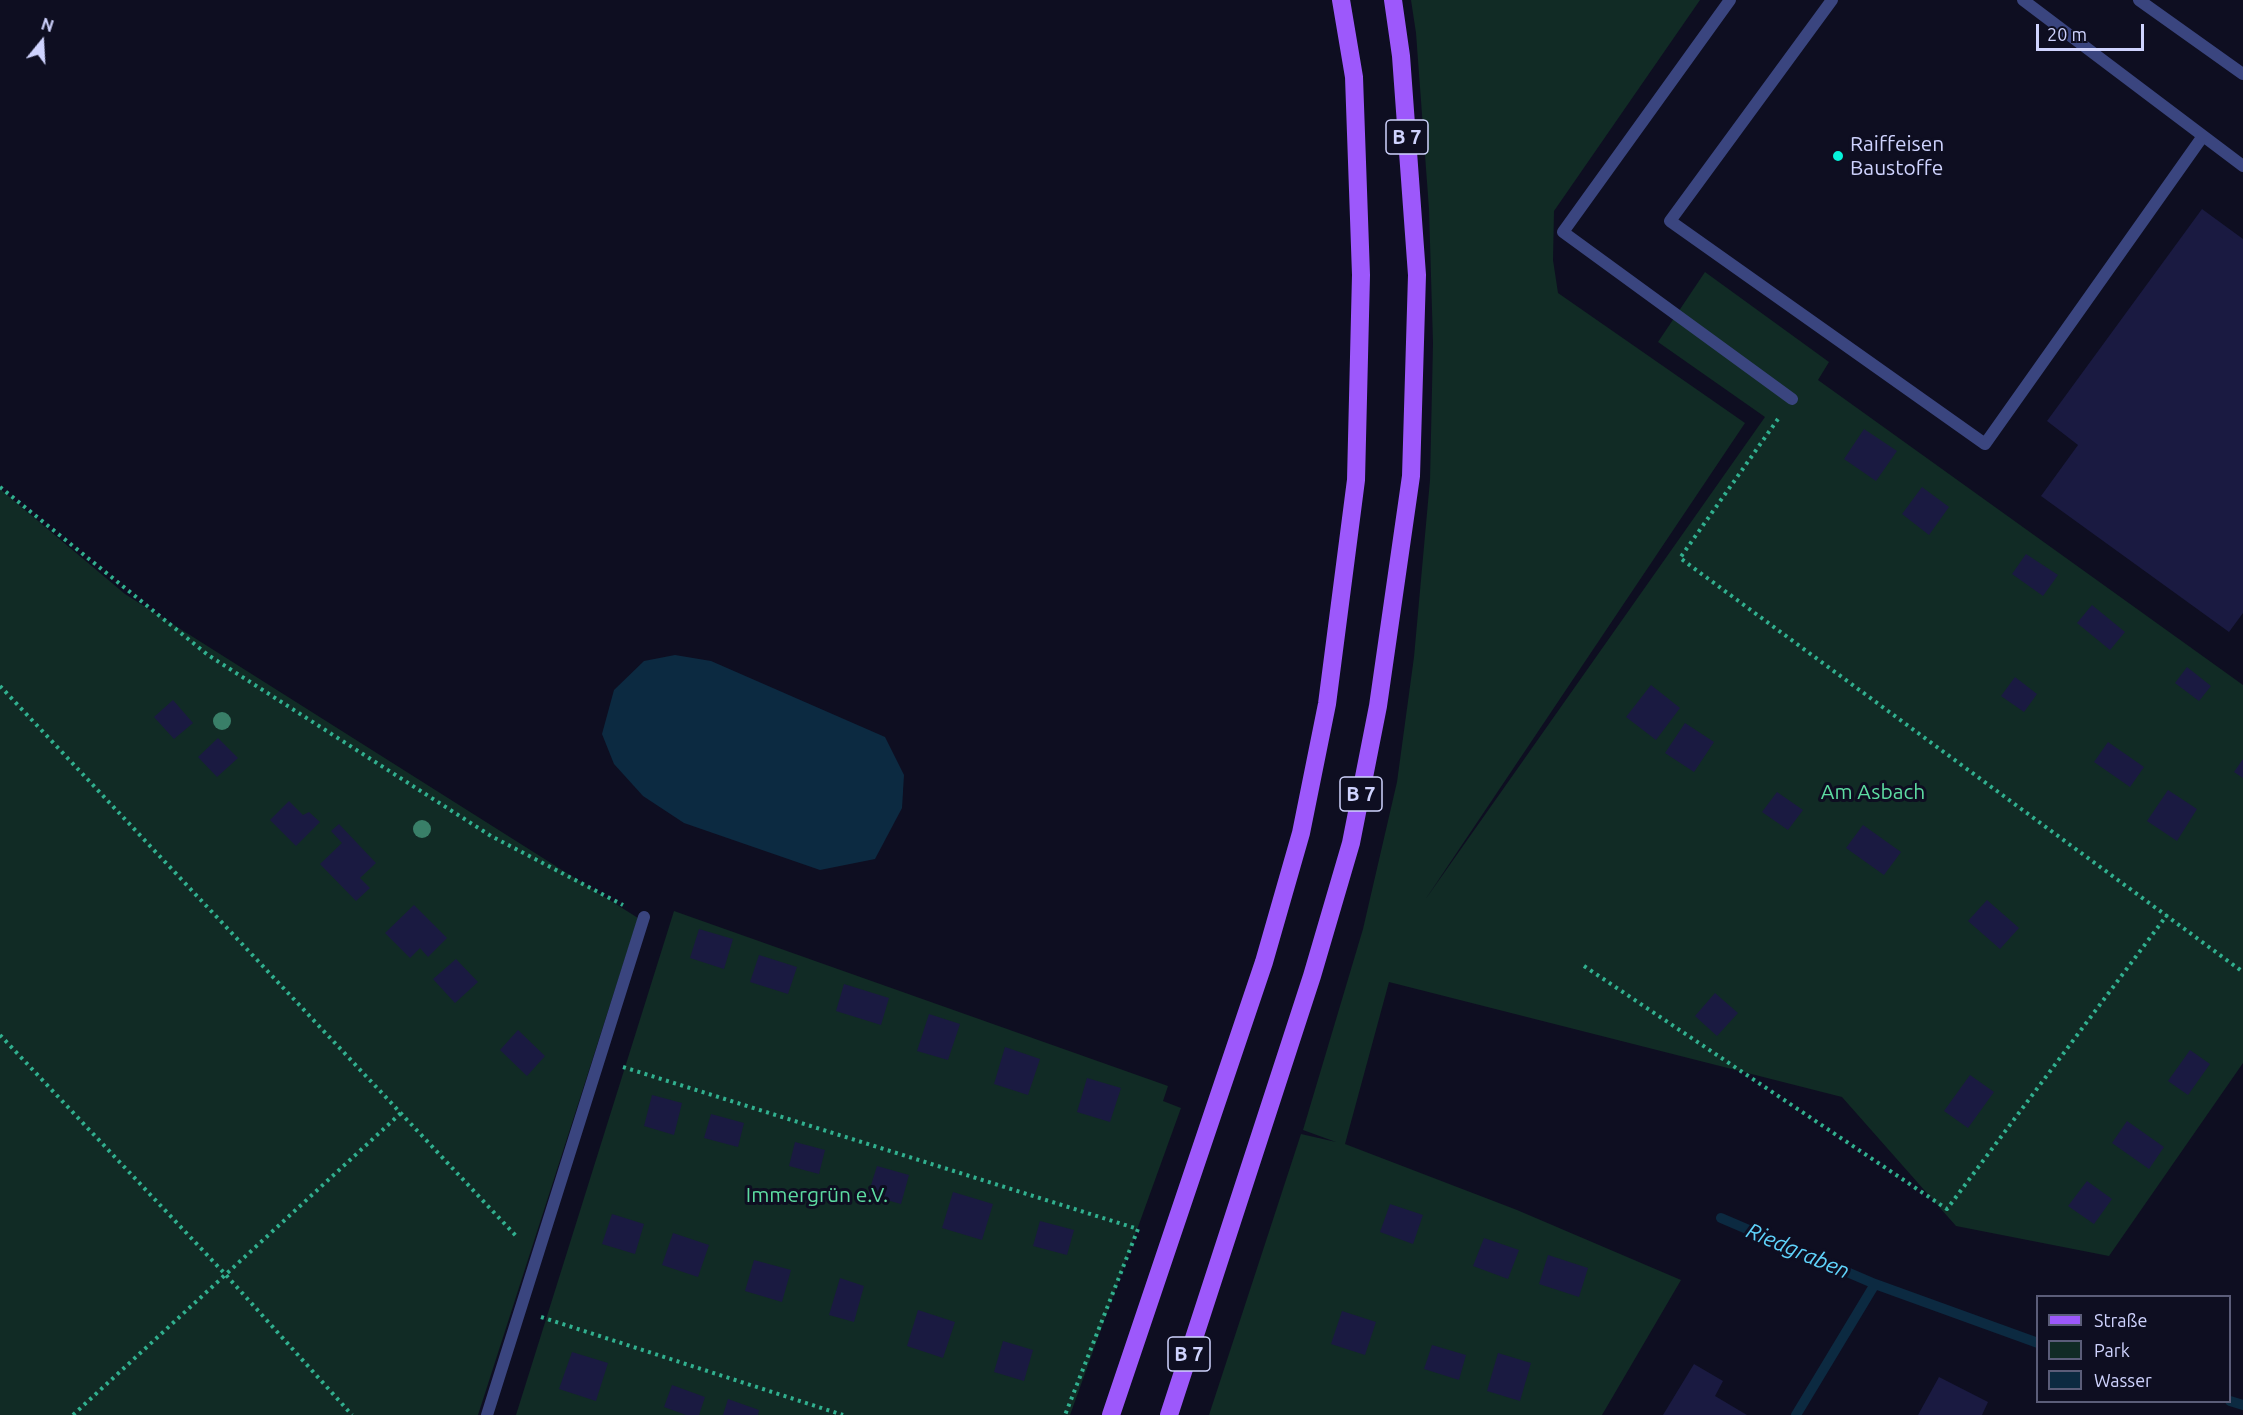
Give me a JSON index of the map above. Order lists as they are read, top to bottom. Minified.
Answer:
{"streets":{"main road":["B 7"]},"water":["Riedgraben"],"parks":["Am Asbach","Immergrün e.V."],"places":["Raiffeisen Baustoffe"],"legend":["Straße","Park","Wasser"],"scale_bar":"20 m","north":"top"}
